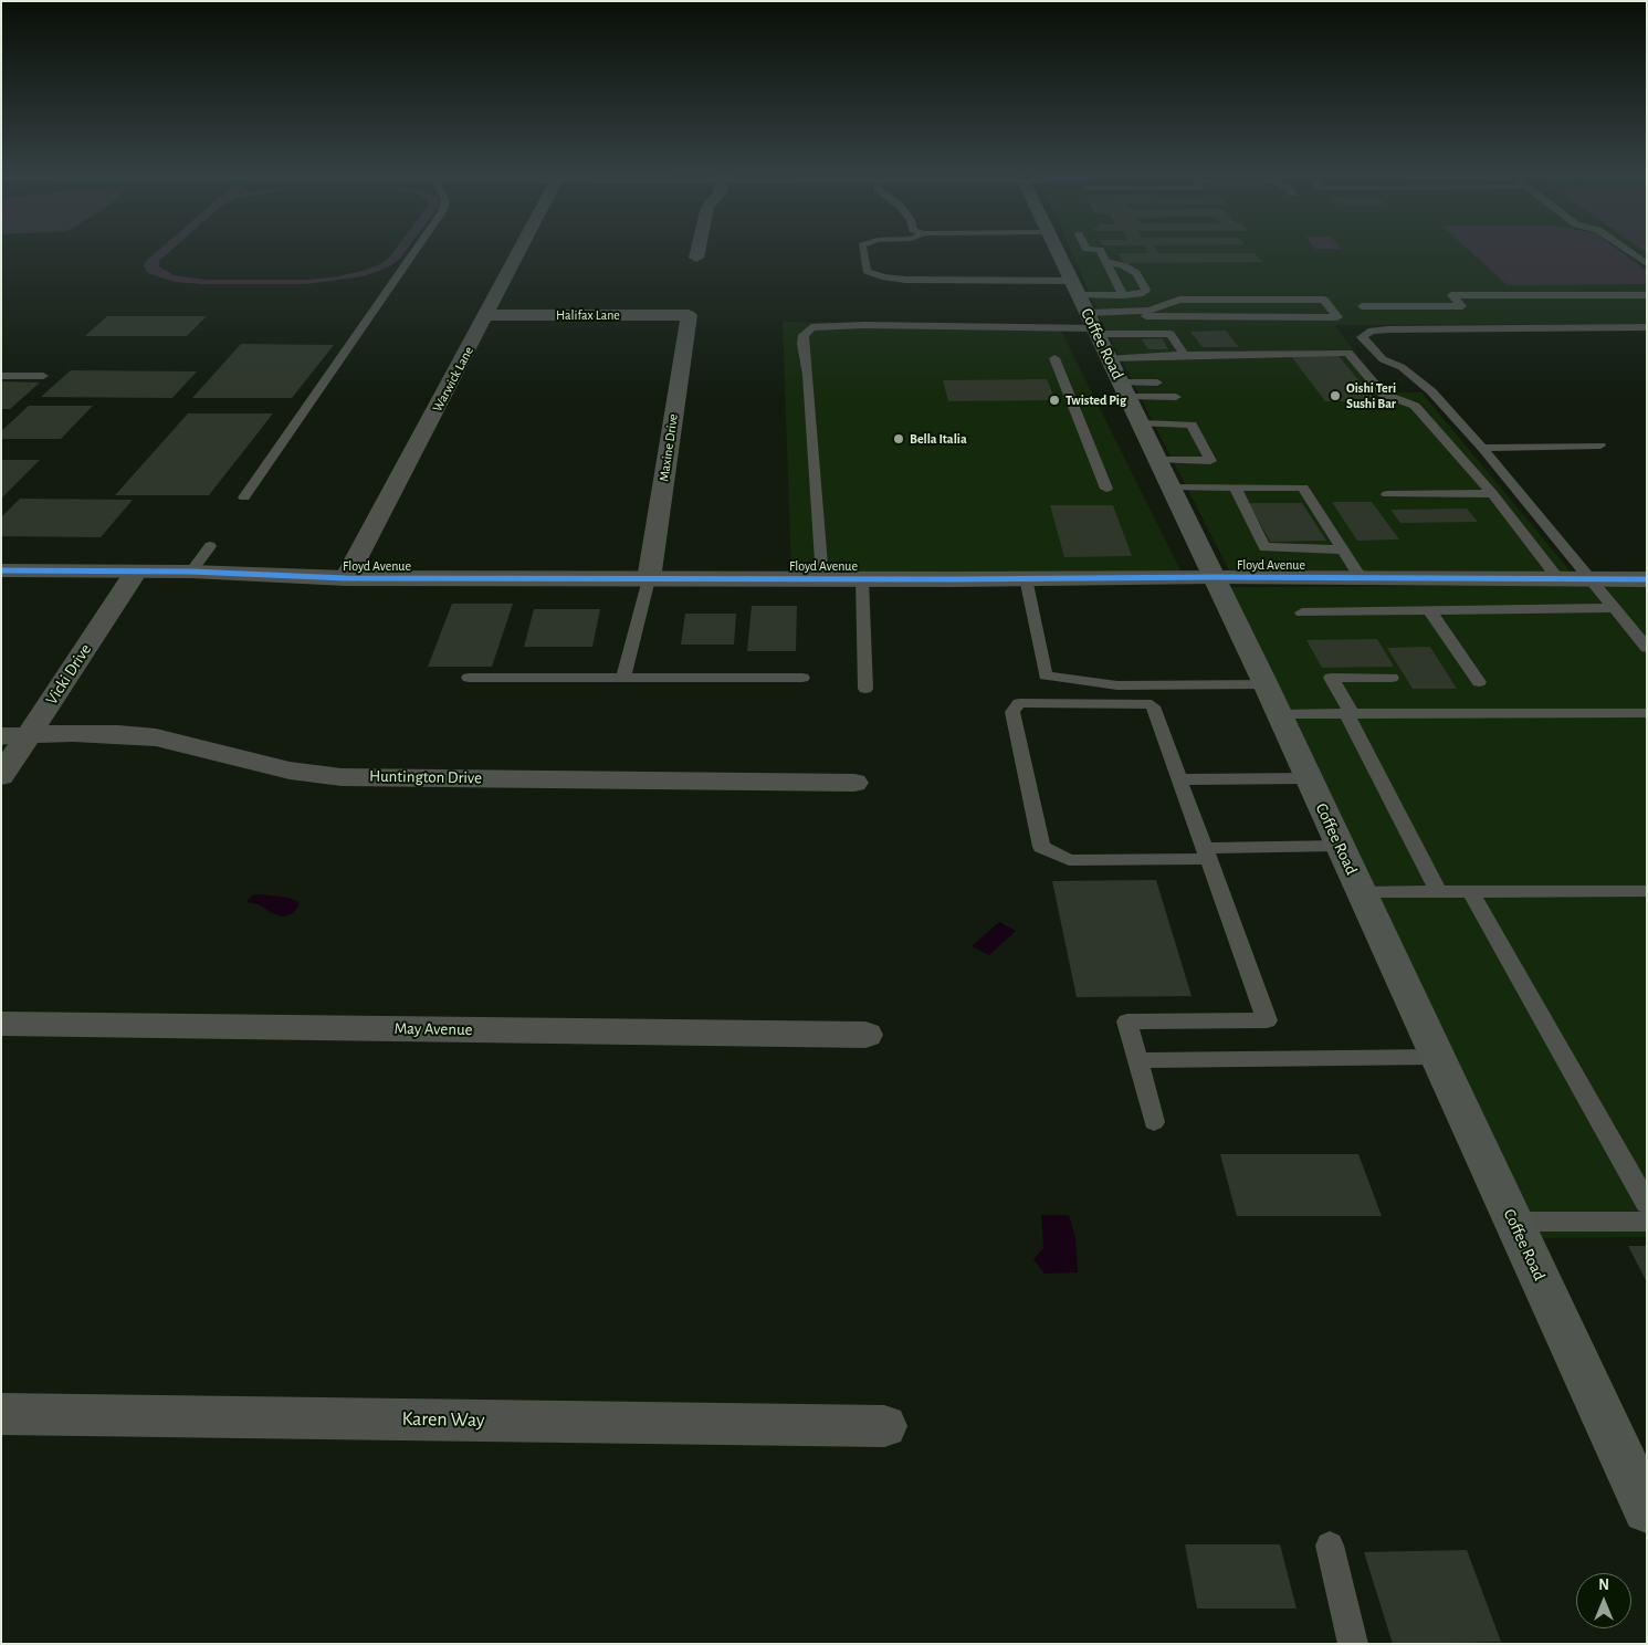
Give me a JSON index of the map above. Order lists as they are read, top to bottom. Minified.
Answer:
{"streets":{"main road":["Coffee Road"],"street":["Halifax Lane","Warwick Lane","Maxine Drive","Floyd Avenue","Vicki Drive","Huntington Drive","May Avenue","Karen Way"]},"crossings":[["Halifax Lane","Warwick Lane"],["Halifax Lane","Maxine Drive"],["Coffee Road","Floyd Avenue"],["Warwick Lane","Floyd Avenue"],["Maxine Drive","Floyd Avenue"],["Floyd Avenue","Vicki Drive"],["Vicki Drive","Huntington Drive"]],"places":["Oishi Teri Sushi Bar","Twisted Pig","Bella Italia"],"north":"top"}
